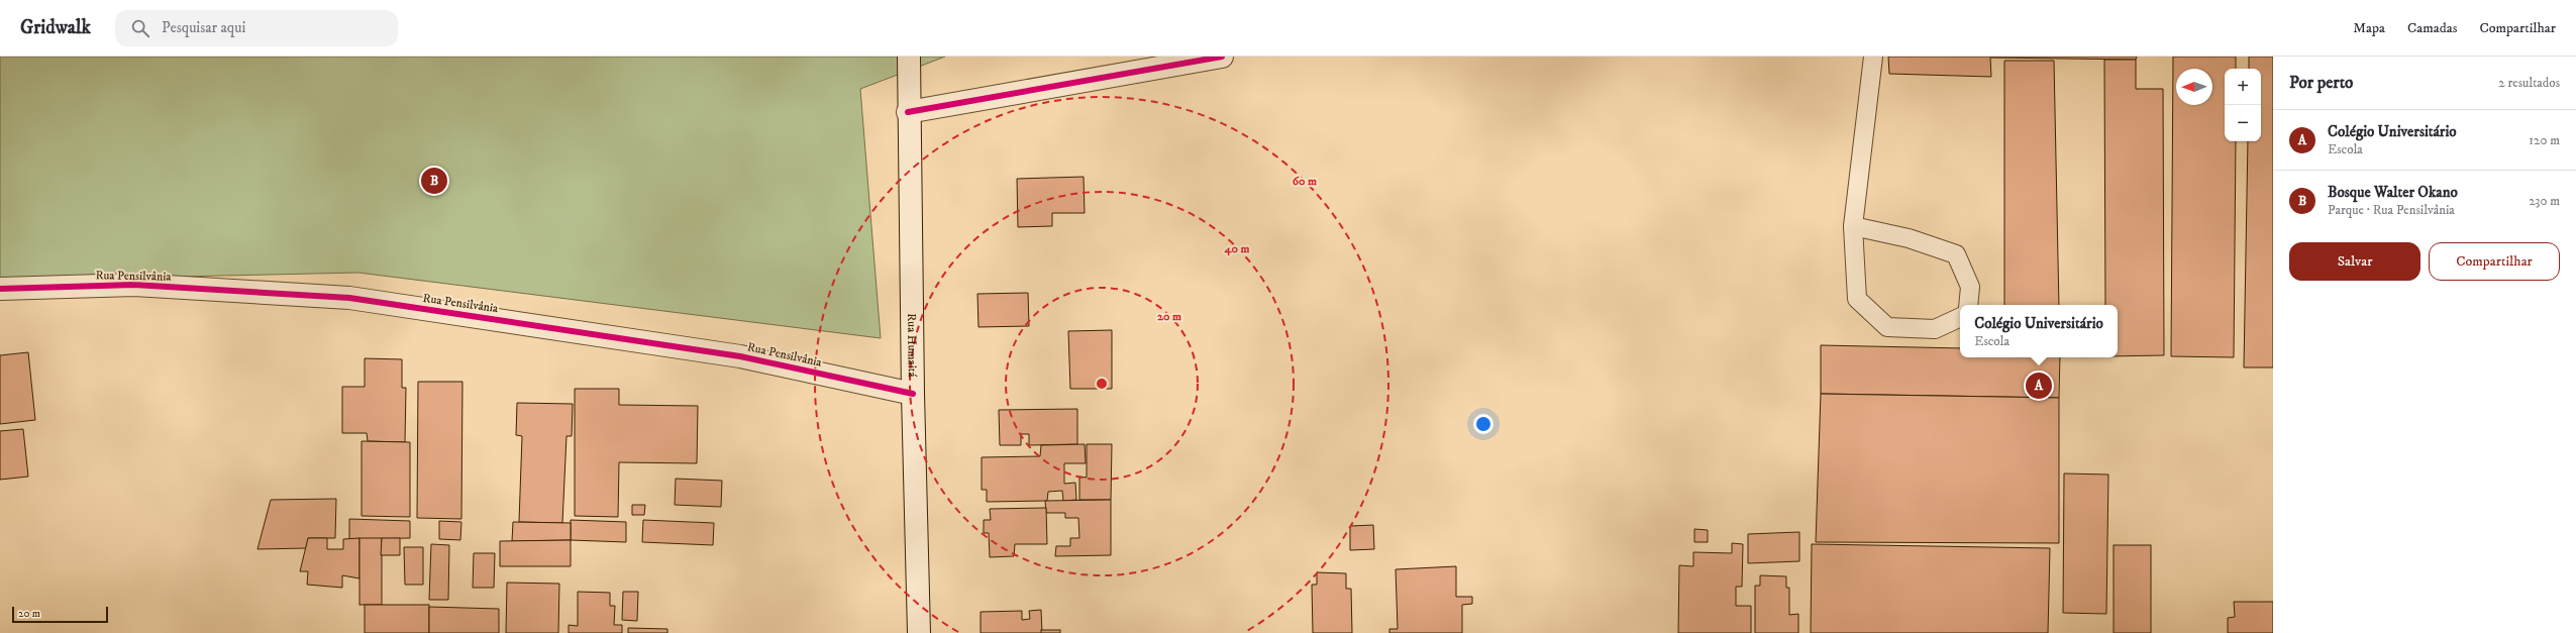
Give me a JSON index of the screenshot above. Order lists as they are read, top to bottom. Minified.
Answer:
{"streets":{"street":["Rua Pensilvânia","Rua Humaitá"]},"crossings":[["Rua Pensilvânia","Rua Humaitá"]],"scale_bar":"20 m","north":"left","page":{"header":"Gridwalk","search":"Pesquisar aqui","nav":["Mapa","Camadas","Compartilhar"],"heading":["Por perto","2 resultados"],"map_buttons":["+","−"],"list":[{"mark":"A","name":"Colégio Universitário","note":"Escola","value":"120 m"},{"mark":"B","name":"Bosque Walter Okano","note":"Parque · Rua Pensilvânia","value":"230 m"}],"pins":["B","A"],"buttons":["Salvar","Compartilhar"],"popup":["Colégio Universitário","Escola"],"scale":"20 m"},"rings":["60 m","40 m","20 m"]}
